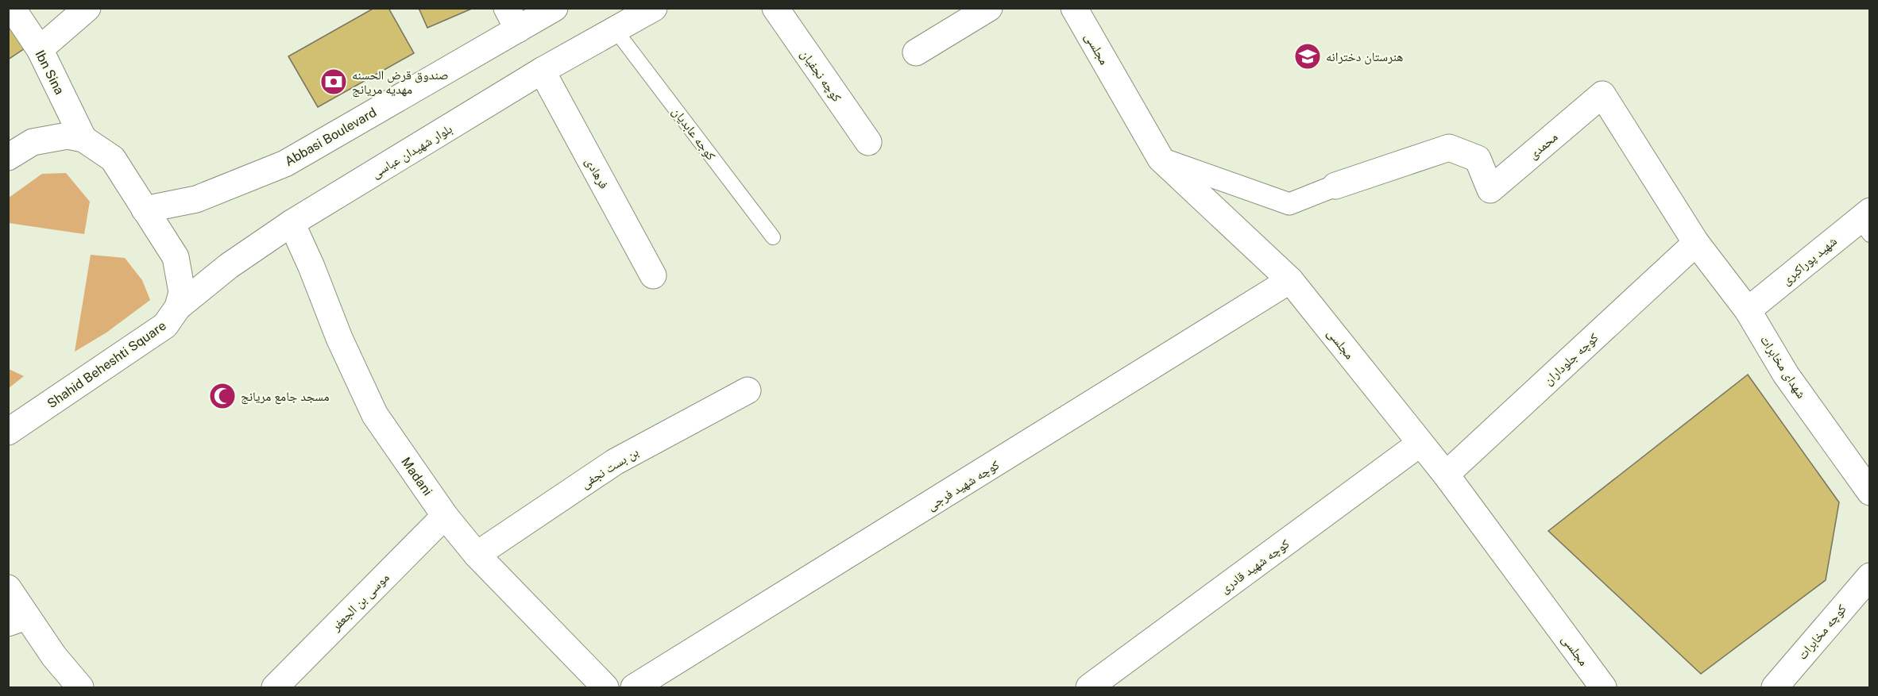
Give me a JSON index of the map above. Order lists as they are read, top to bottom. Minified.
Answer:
{"streets":{"street":["مجلسی","Ibn Sina","کوچه نجفیان","Abbasi Boulevard","محمدی","بلوار شهیدان عباسی","فرهادی","شهید پوراکبری","کوچه جلوداران","Shahid Beheshti Square","شهدای مخابرات","بن بست نجفی","Madani","کوچه شهید فرجی","کوچه شهید قادری","موسی بن الجعفر","کوچه مخابرات"],"lane":["کوجه عابدیان"]},"crossings":[["مجلسی","کوچه جلوداران"],["مجلسی","کوچه شهید فرجی"],["مجلسی","کوچه شهید قادری"],["کوجه عابدیان","بلوار شهیدان عباسی"],["محمدی","کوچه جلوداران"],["محمدی","شهدای مخابرات"],["بلوار شهیدان عباسی","فرهادی"],["بلوار شهیدان عباسی","Shahid Beheshti Square"],["بلوار شهیدان عباسی","Madani"],["شهید پوراکبری","شهدای مخابرات"],["کوچه جلوداران","شهدای مخابرات"],["بن بست نجفی","Madani"],["Madani","موسی بن الجعفر"]],"places":{"school or university":["هنرستان دخترانه"],"bank":["صندوق قرض الحسنه مهدیه مریانج"],"mosque":["مسجد جامع مریانج"]}}
